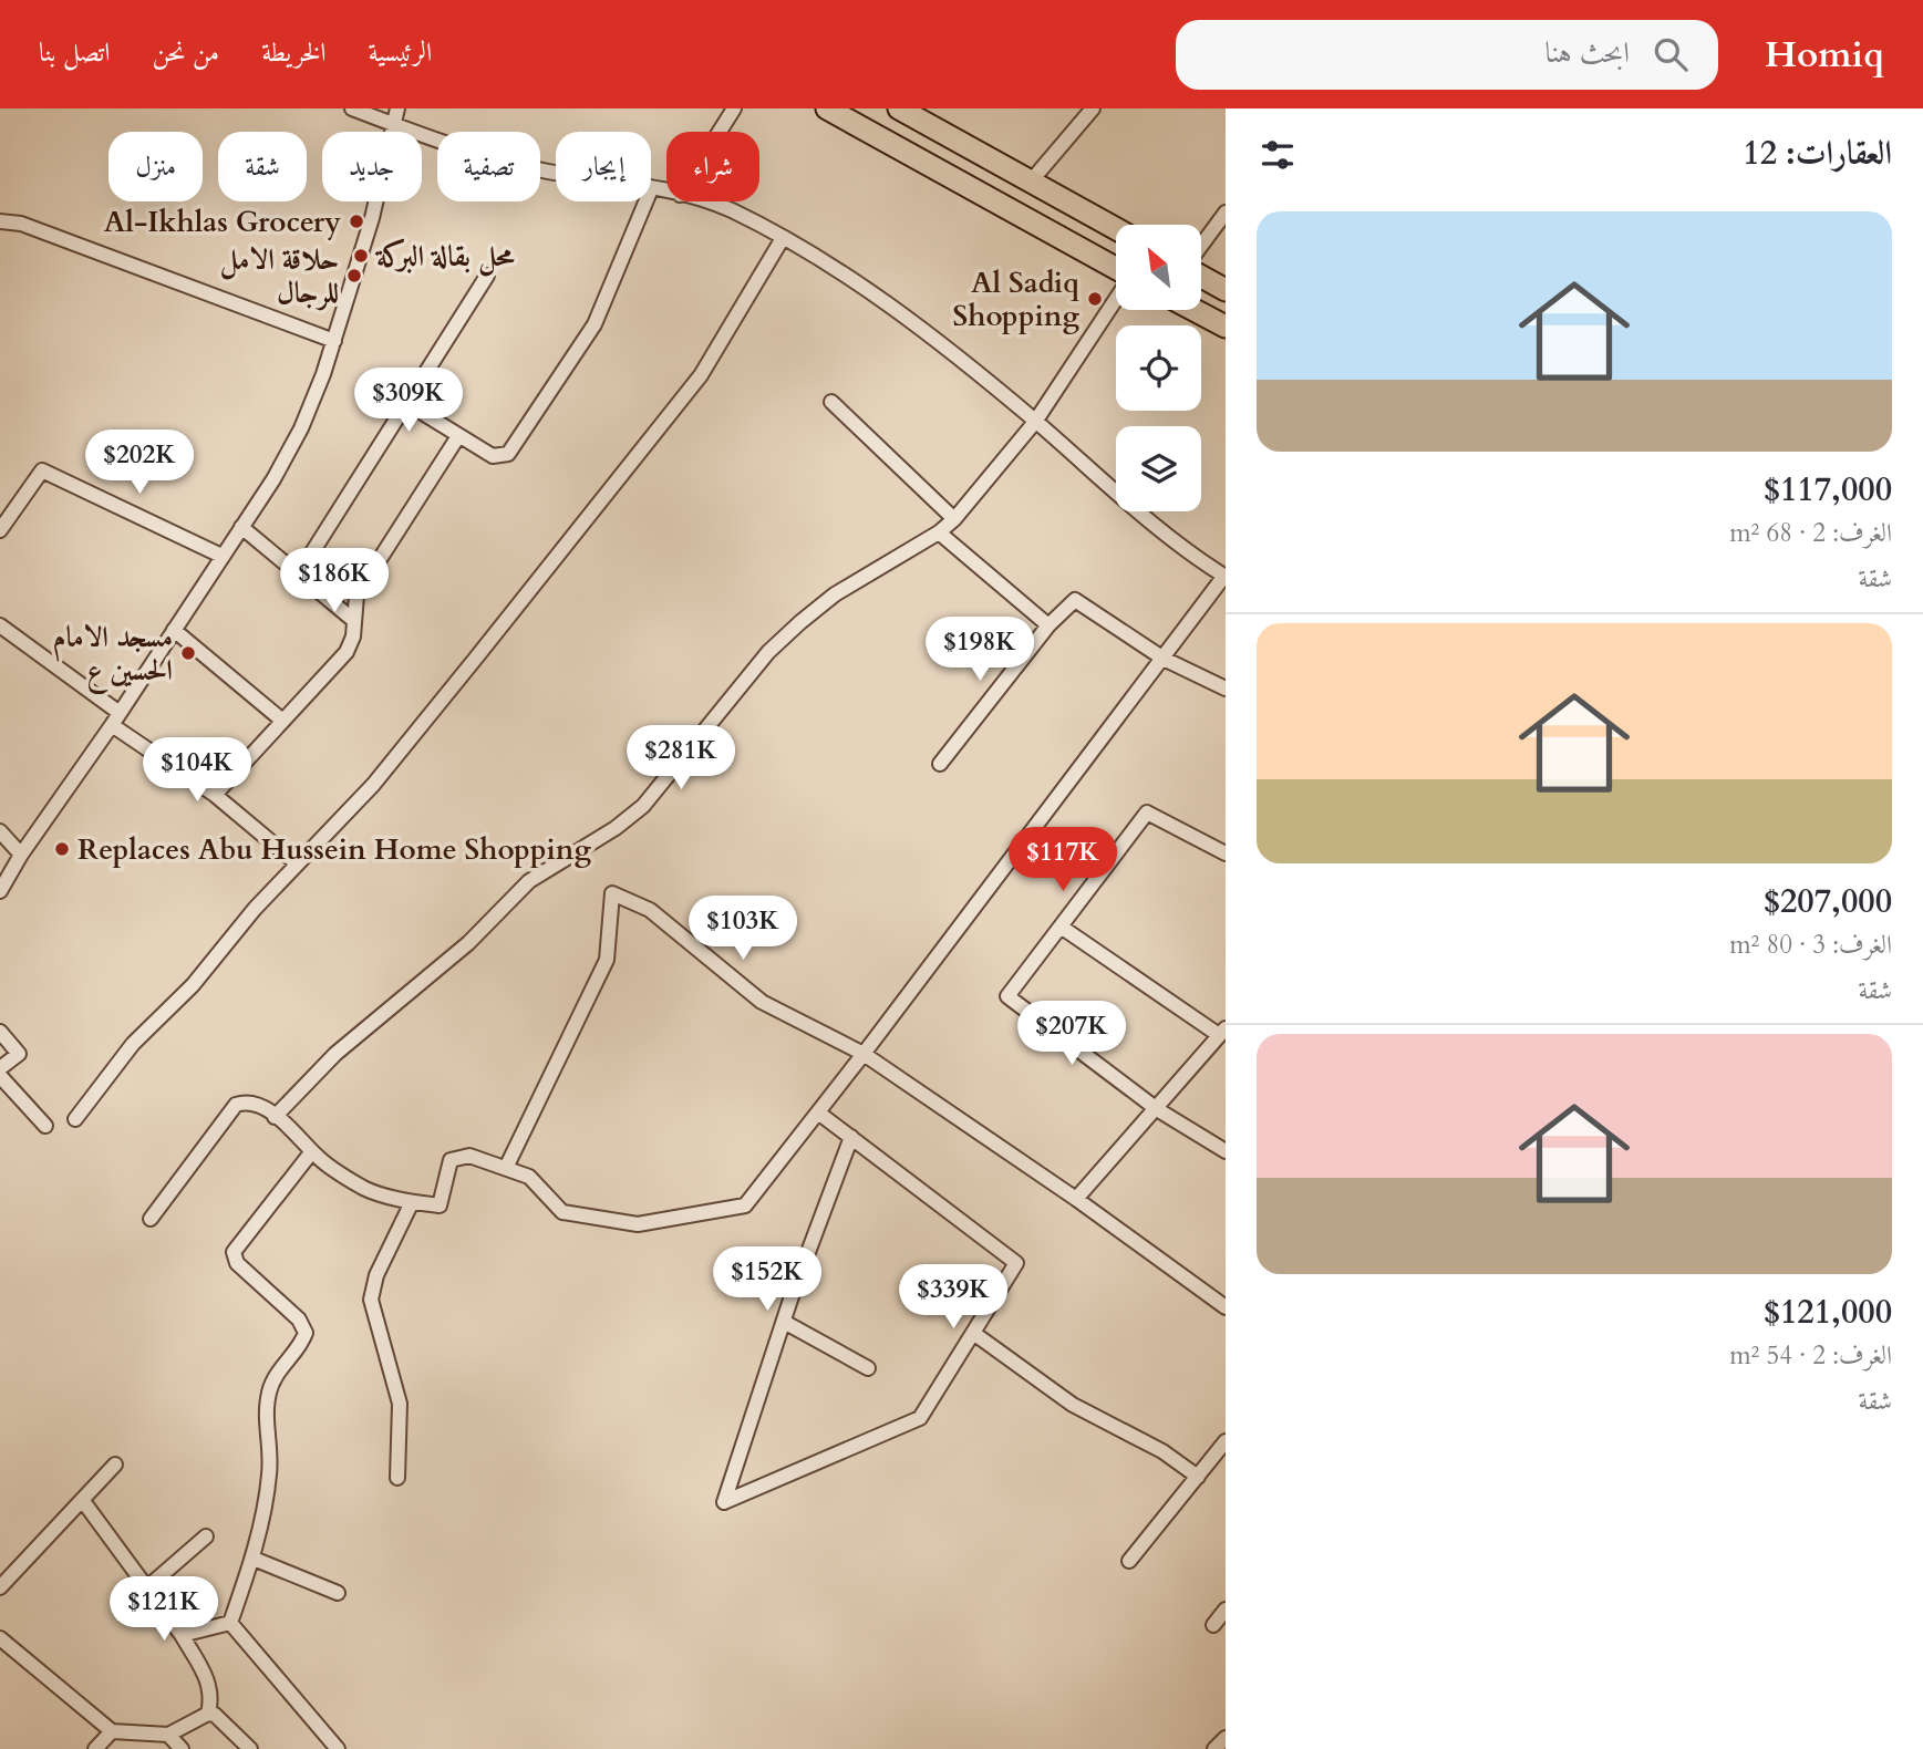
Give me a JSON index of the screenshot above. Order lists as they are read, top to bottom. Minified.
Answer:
{"places":["Al-Ikhlas Grocery","محل بقالة البركة","حلاقة الامل للرجال","Al Sadiq Shopping","مسجد الامام الحسين ع","Replaces Abu Hussein Home Shopping"],"north":"top left","page":{"header":"Homiq","search":"ابحث هنا","nav":["الرئيسية","الخريطة","من نحن","اتصل بنا"],"heading":"العقارات: 12","chip":["شراء","إيجار","تصفية","جديد","شقة","منزل"],"list":[{"name":"$117,000","note":"الغرف: 2 · 68 m² · شقة"},{"name":"$207,000","note":"الغرف: 3 · 80 m² · شقة"},{"name":"$121,000","note":"الغرف: 2 · 54 m² · شقة"}],"price":["$309K","$202K","$186K","$198K","$281K","$104K","$117K","$103K","$207K","$152K","$339K","$121K"]}}
